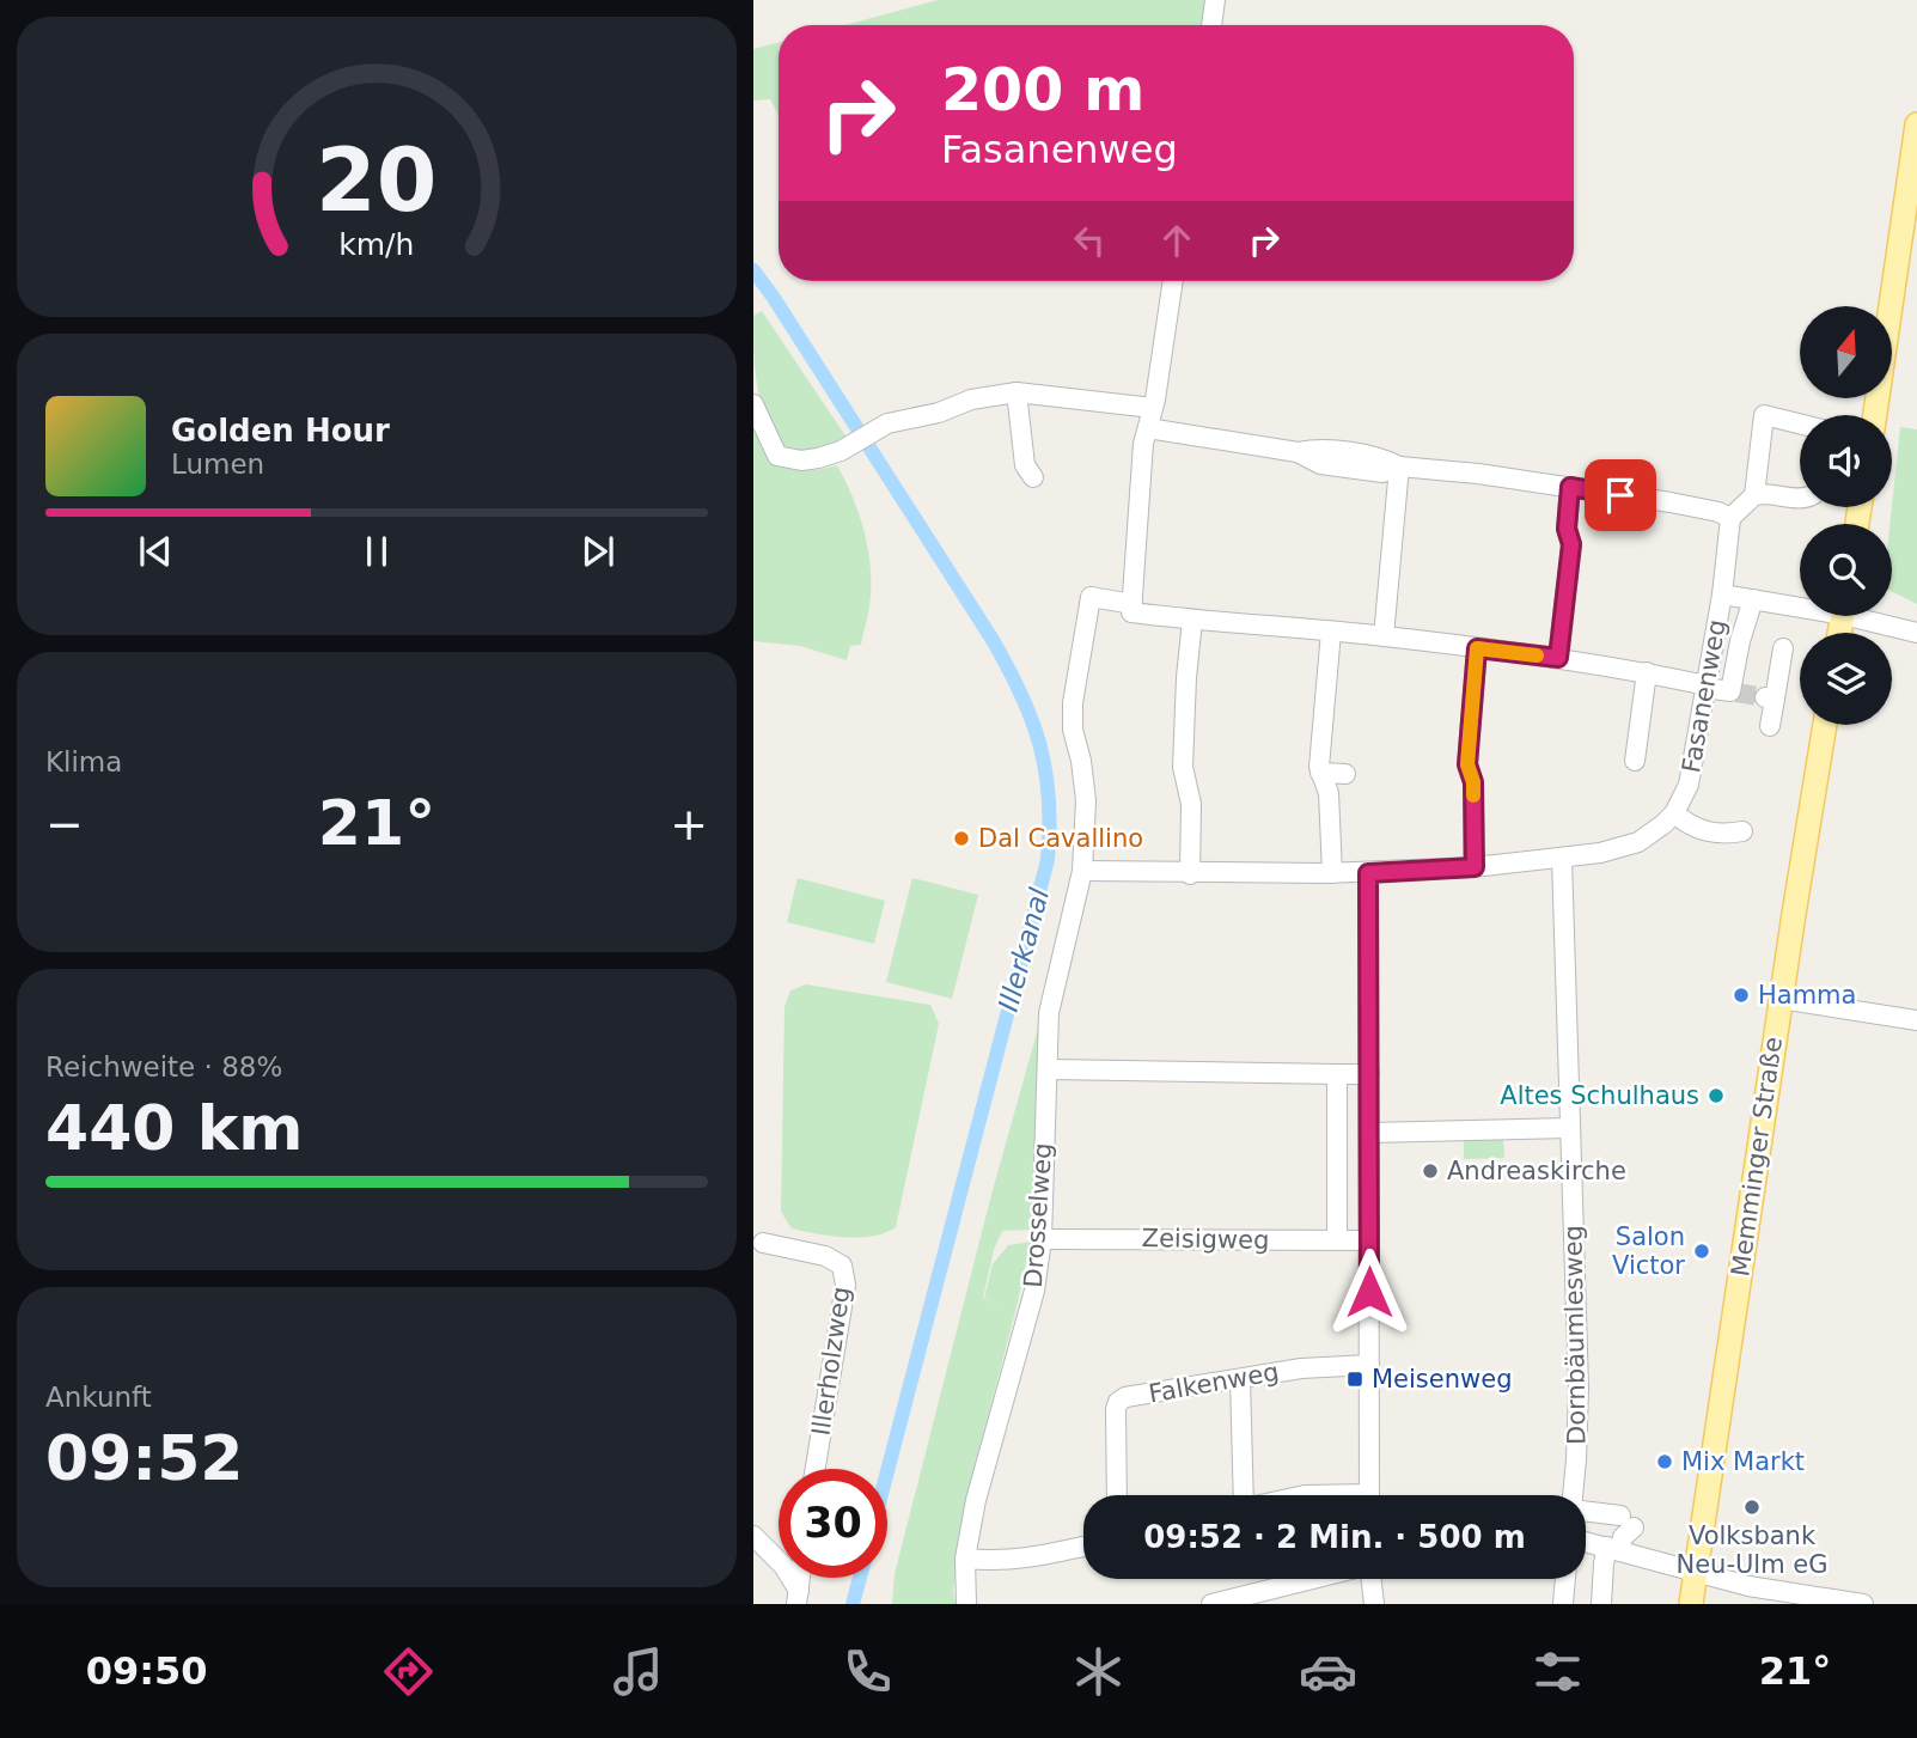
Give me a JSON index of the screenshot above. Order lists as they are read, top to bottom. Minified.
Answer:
{"streets":{"main road":["Memminger Straße"],"street":["Fasanenweg","Drosselweg","Zeisigweg","Dornbäumlesweg","Illerholzweg","Falkenweg"]},"crossings":[["Fasanenweg","Drosselweg"],["Fasanenweg","Dornbäumlesweg"],["Drosselweg","Zeisigweg"]],"water":["Illerkanal"],"places":{"other":["Dal Cavallino","Hamma","Altes Schulhaus","Andreaskirche","Salon Victor","Mix Markt","Volksbank Neu-Ulm eG"],"transit":["Meisenweg"]},"north":"top","page":{"turn":["200 m","Fasanenweg"],"song":["Golden Hour","Lumen"],"tile":["Klima",["Reichweite · 88%","440 km"],["Ankunft","09:52"]],"heat":["−","21°","+"],"limit":"30","trip":"09:52 · 2 Min. · 500 m","tabs":["09:50","21°"],"gauge":["20","km/h"]}}
